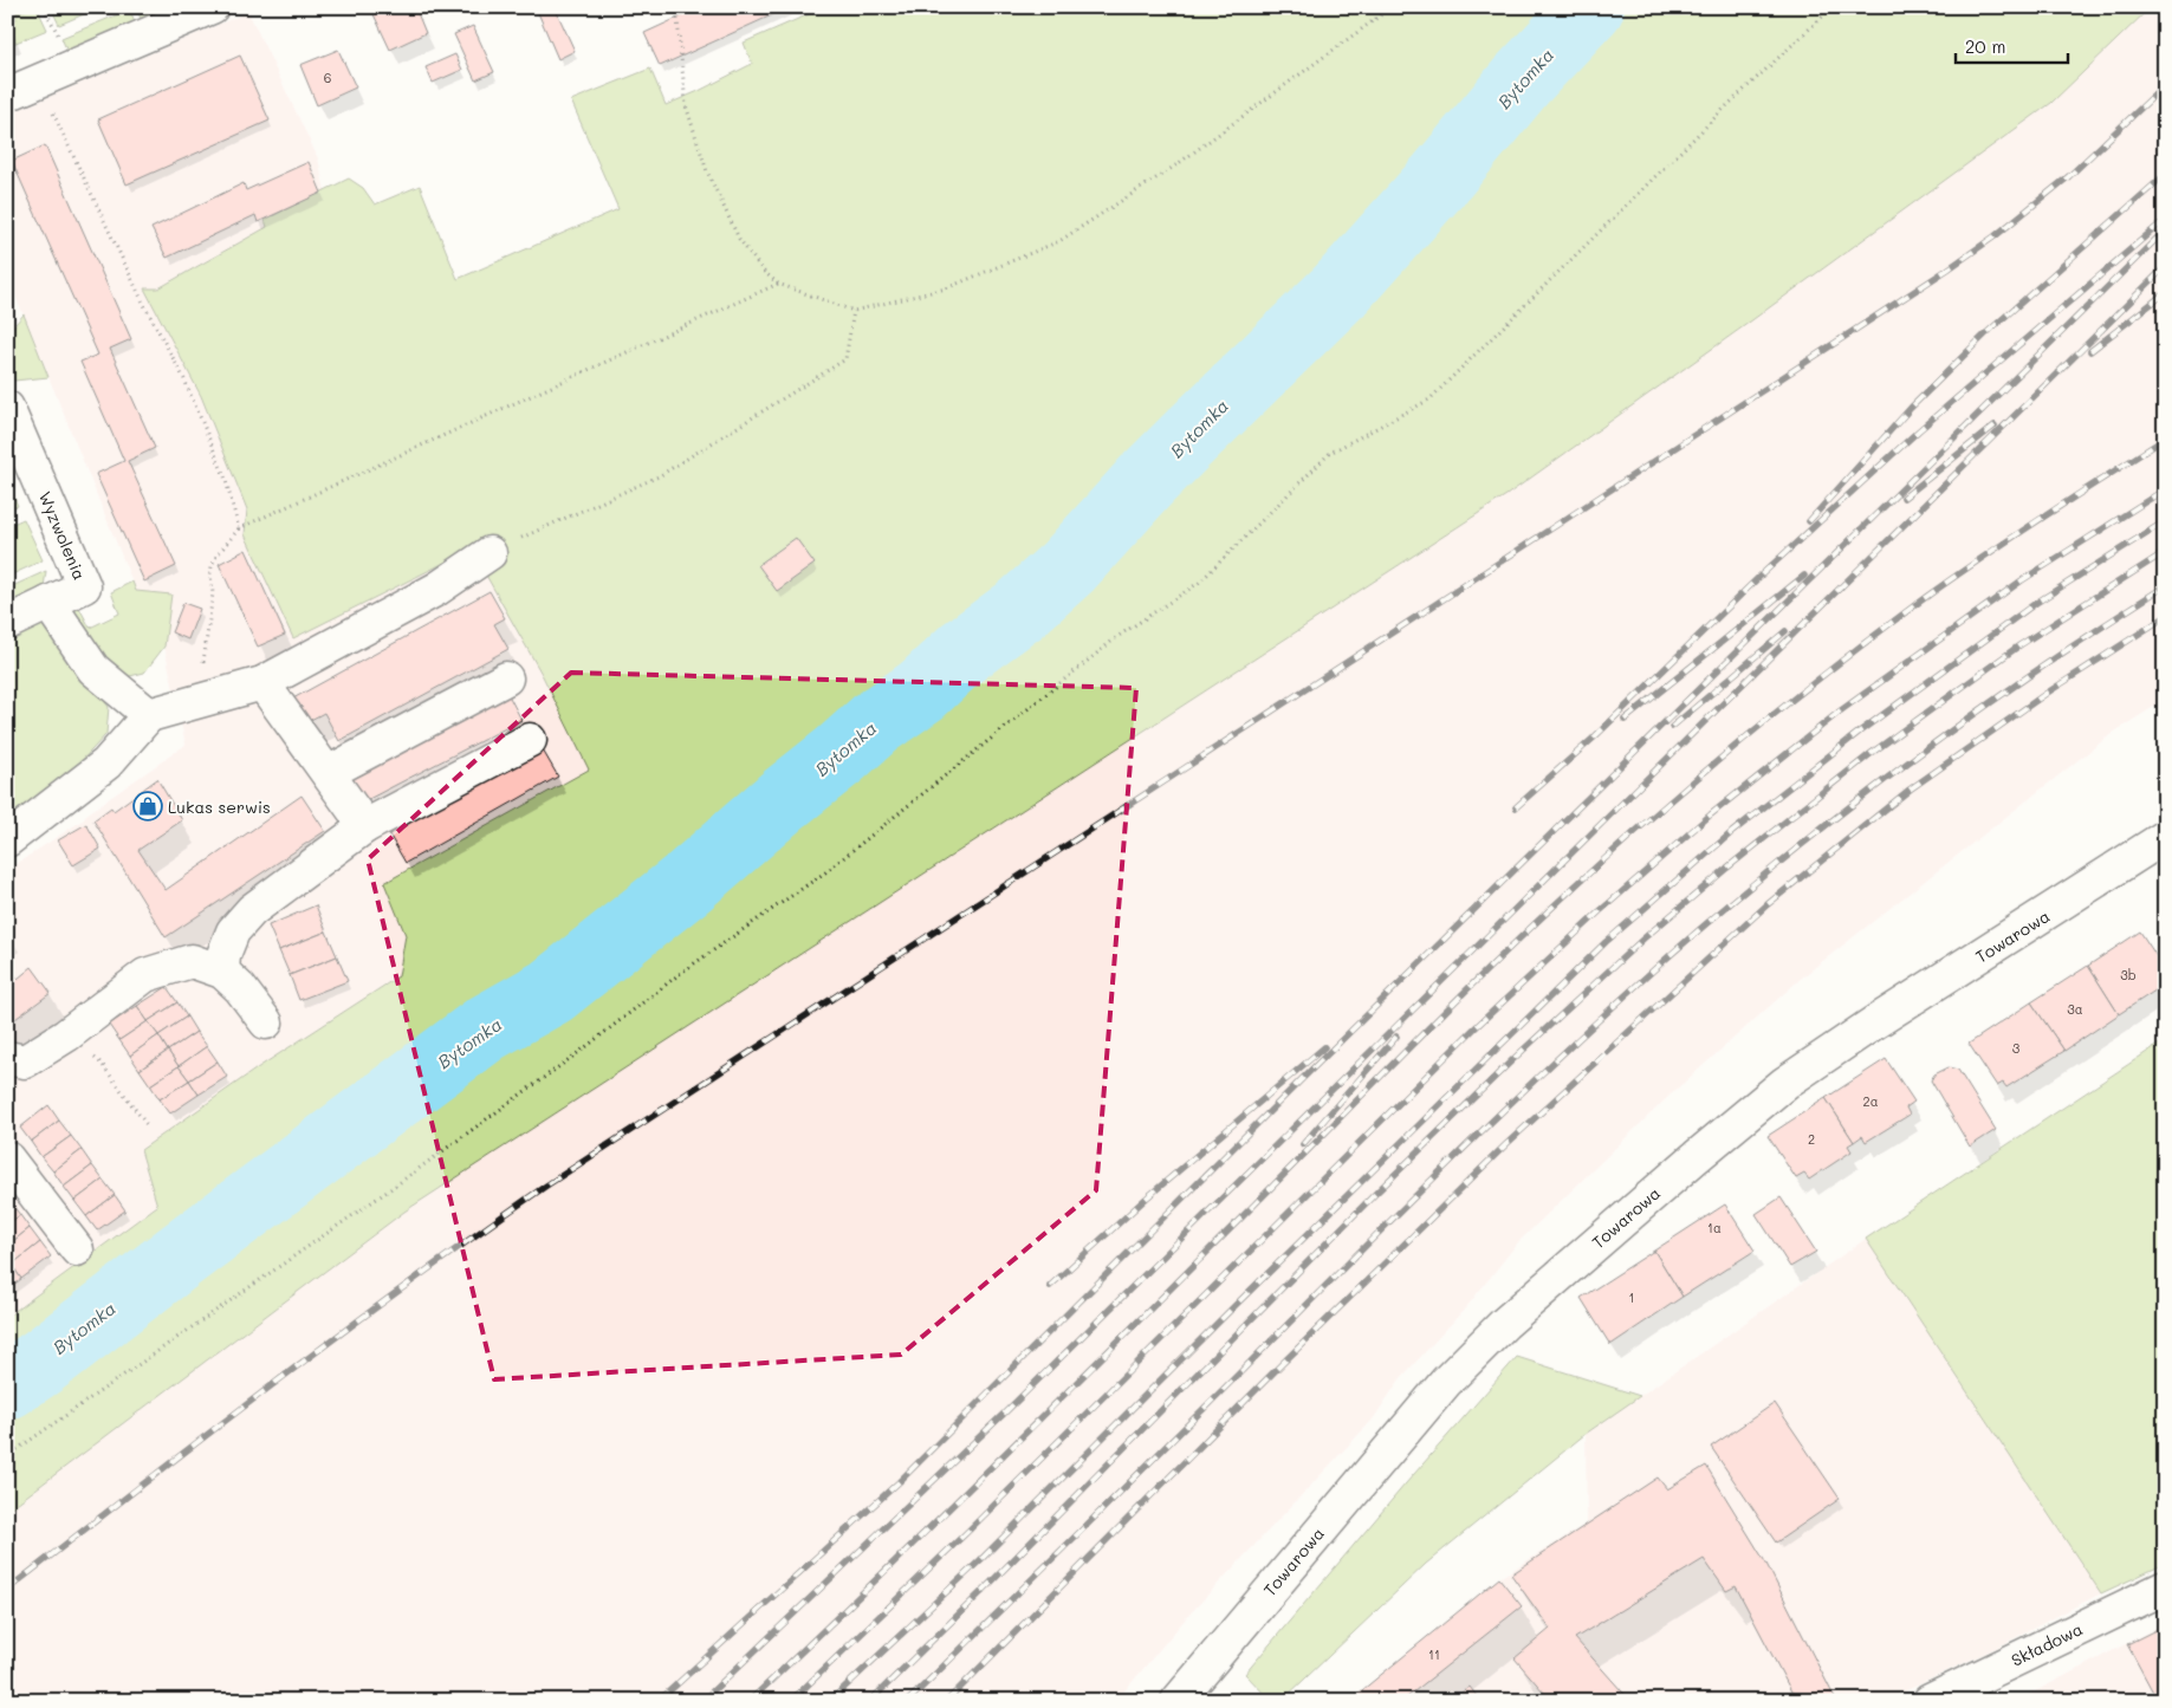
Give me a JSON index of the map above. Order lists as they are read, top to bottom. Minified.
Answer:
{"streets":{"street":["Wyzwolenia","Towarowa","Składowa"]},"water":["Bytomka"],"places":{"shop":["Lukas serwis"]},"house_numbers":["6","3b","3a","3","2a","2","1a","1","11"],"scale_bar":"20 m"}
